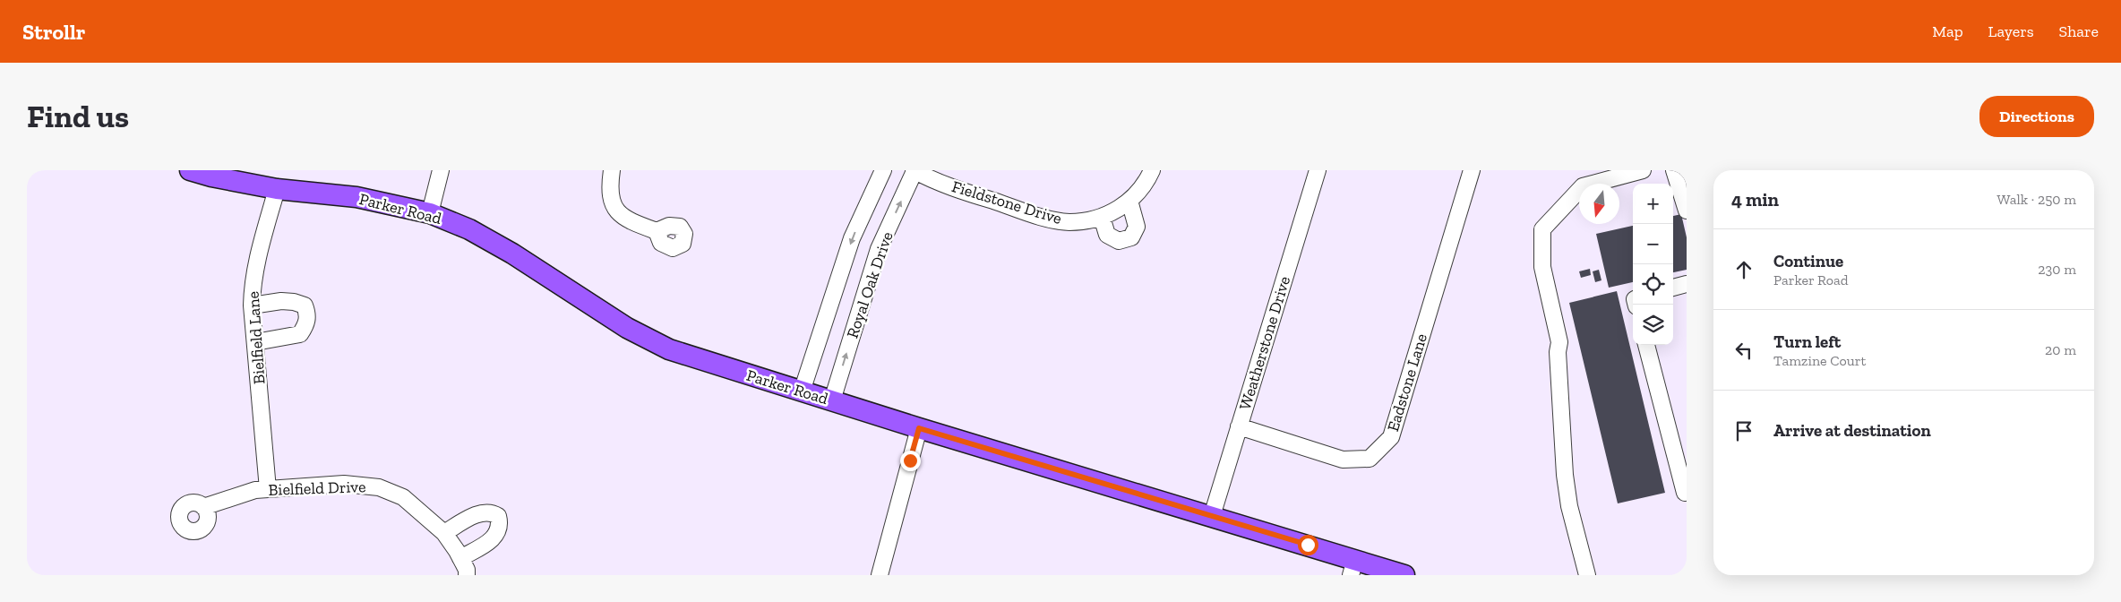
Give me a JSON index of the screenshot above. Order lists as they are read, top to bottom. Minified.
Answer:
{"streets":{"main road":["Parker Road"],"street":["Fieldstone Drive","Royal Oak Drive","Bielfield Lane","Weatherstone Drive","Eadstone Lane","Bielfield Drive"]},"crossings":[["Fieldstone Drive","Royal Oak Drive"],["Parker Road","Royal Oak Drive"],["Parker Road","Bielfield Lane"],["Parker Road","Weatherstone Drive"],["Bielfield Lane","Bielfield Drive"],["Weatherstone Drive","Eadstone Lane"]],"north":"bottom","page":{"header":"Strollr","nav":["Map","Layers","Share"],"buttons":"Directions","title":"Find us","heading":["4 min","Walk · 250 m"],"map_buttons":["+","−"],"list":[["Continue","Parker Road","230 m"],["Turn left","Tamzine Court","20 m"],"Arrive at destination"]}}
